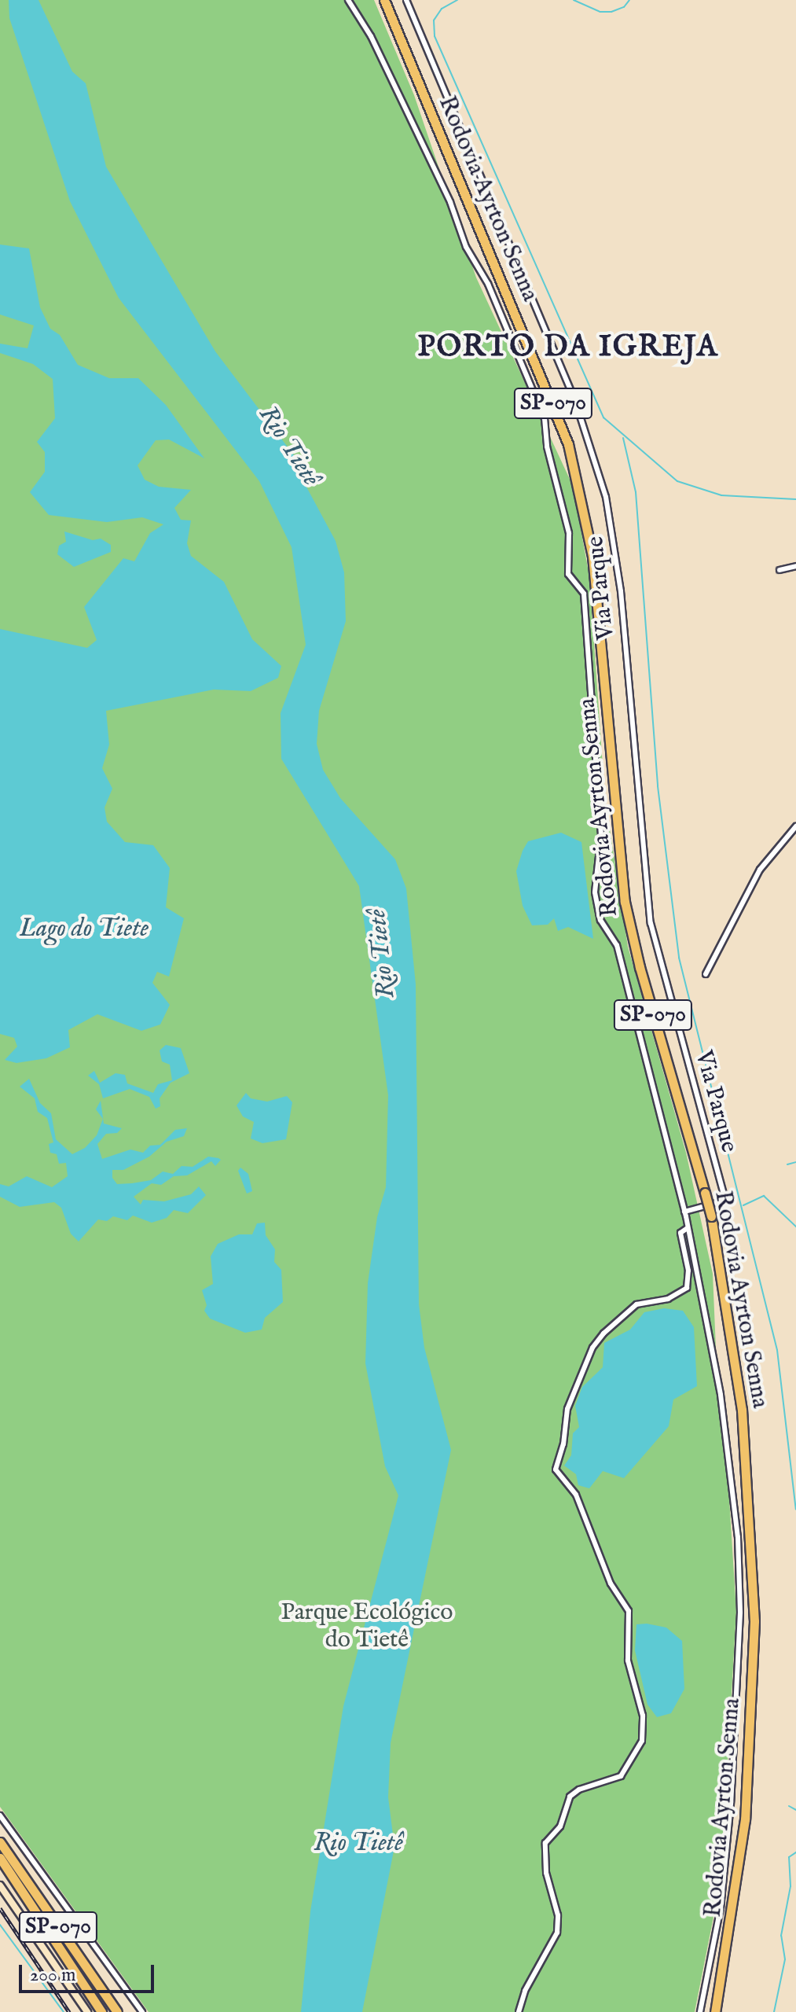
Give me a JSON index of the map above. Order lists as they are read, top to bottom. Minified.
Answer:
{"streets":{"highway":["Rodovia Ayrton Senna","SP-070"],"street":["Via Parque"]},"districts":["PORTO DA IGREJA"],"water":["Rio Tietê","Lago do Tiete"],"parks":["Parque Ecológico do Tietê"],"scale_bar":"200 m"}
